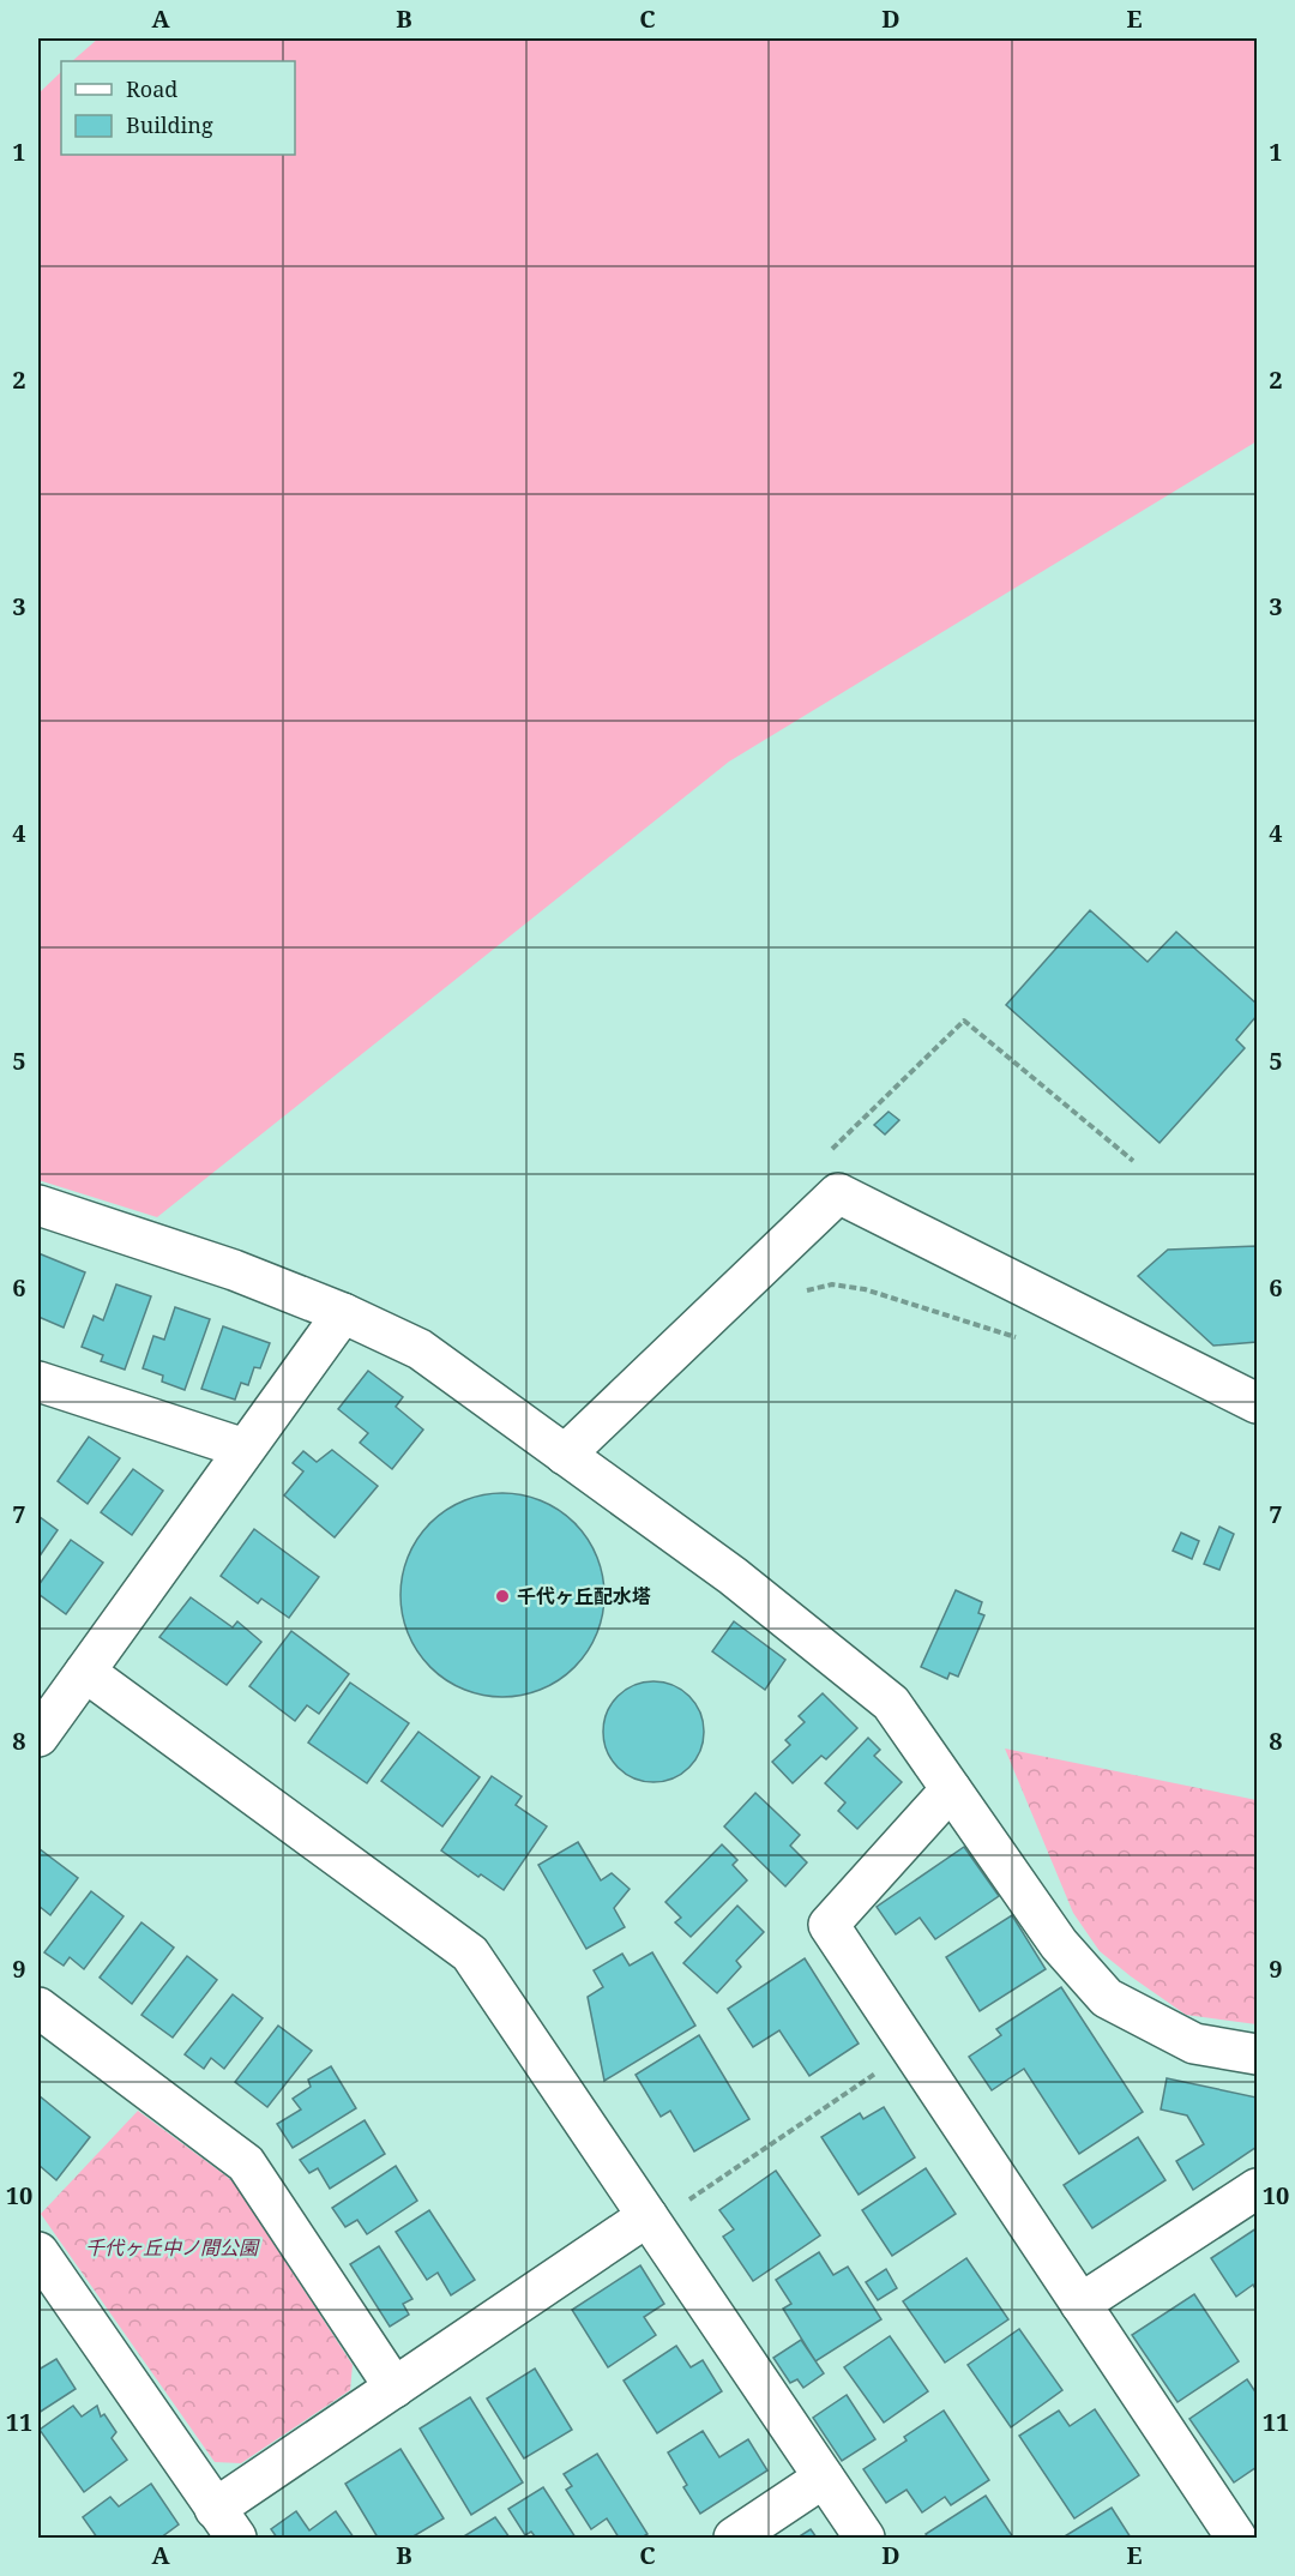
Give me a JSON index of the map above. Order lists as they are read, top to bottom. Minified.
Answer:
{"parks":["千代ヶ丘中ノ間公園"],"places":["千代ヶ丘配水塔"],"legend":["Road","Building"],"grid":{"columns":["A","B","C","D","E"],"rows":["1","2","3","4","5","6","7","8","9","10","11"]}}
